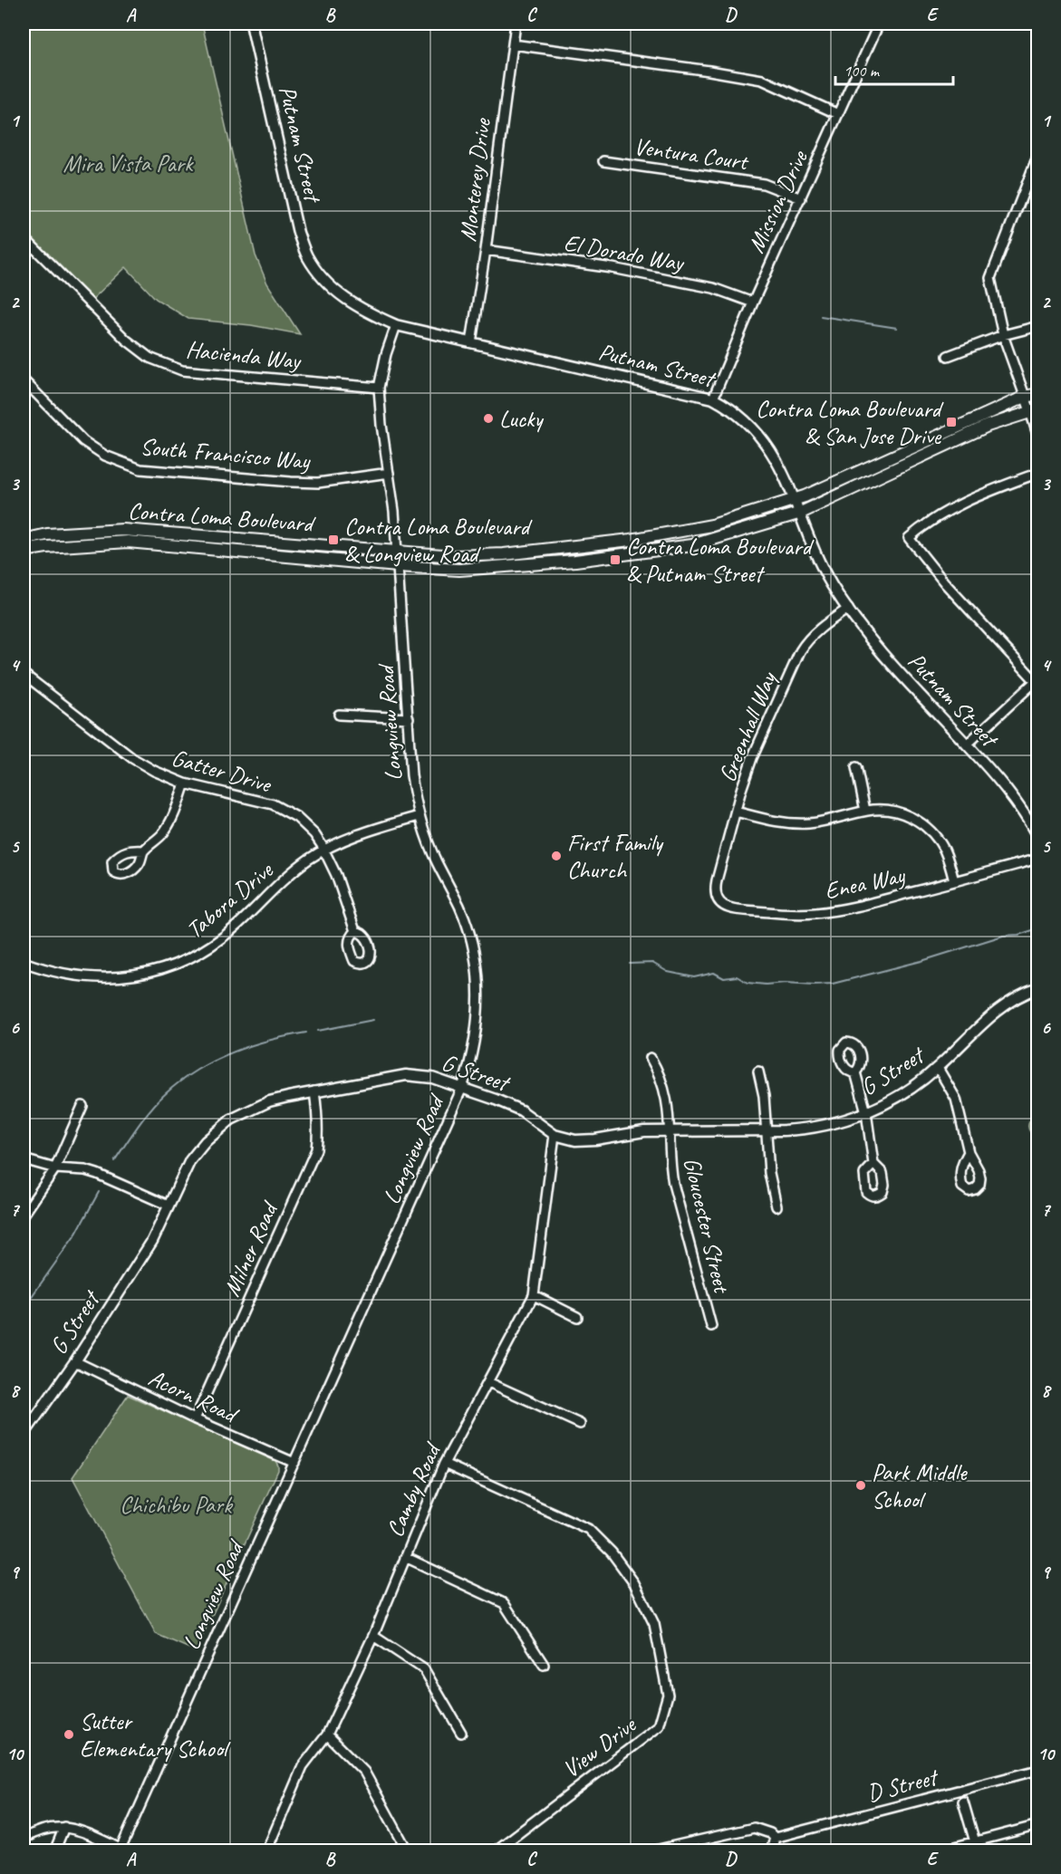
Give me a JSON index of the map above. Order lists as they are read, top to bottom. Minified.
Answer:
{"streets":{"main road":["Contra Loma Boulevard"],"street":["Putnam Street","Ventura Court","Monterey Drive","Mission Drive","El Dorado Way","Hacienda Way","South Francisco Way","Longview Road","Greenhall Way","Gatter Drive","Enea Way","Tabora Drive","G Street","Gloucester Street","Milner Road","Acorn Road","Camby Road","View Drive","D Street"]},"crossings":[["Putnam Street","Monterey Drive"],["Putnam Street","Mission Drive"],["Putnam Street","Contra Loma Boulevard"],["Putnam Street","Longview Road"],["Putnam Street","Greenhall Way"],["Ventura Court","Mission Drive"],["Monterey Drive","El Dorado Way"],["Mission Drive","El Dorado Way"],["Hacienda Way","Longview Road"],["South Francisco Way","Longview Road"],["Contra Loma Boulevard","Longview Road"],["Longview Road","Tabora Drive"],["Longview Road","G Street"],["Longview Road","Acorn Road"],["Greenhall Way","Enea Way"],["Gatter Drive","Tabora Drive"],["G Street","Gloucester Street"],["G Street","Milner Road"],["G Street","Acorn Road"],["G Street","Camby Road"],["Milner Road","Acorn Road"],["Camby Road","View Drive"]],"parks":["Mira Vista Park","Chichibu Park"],"places":{"other":["Lucky","First Family Church","Park Middle School","Sutter Elementary School"],"transit":["Contra Loma Boulevard & San Jose Drive","Contra Loma Boulevard & Longview Road","Contra Loma Boulevard & Putnam Street"]},"scale_bar":"100 m","grid":{"columns":["A","B","C","D","E"],"rows":["1","2","3","4","5","6","7","8","9","10"]}}
